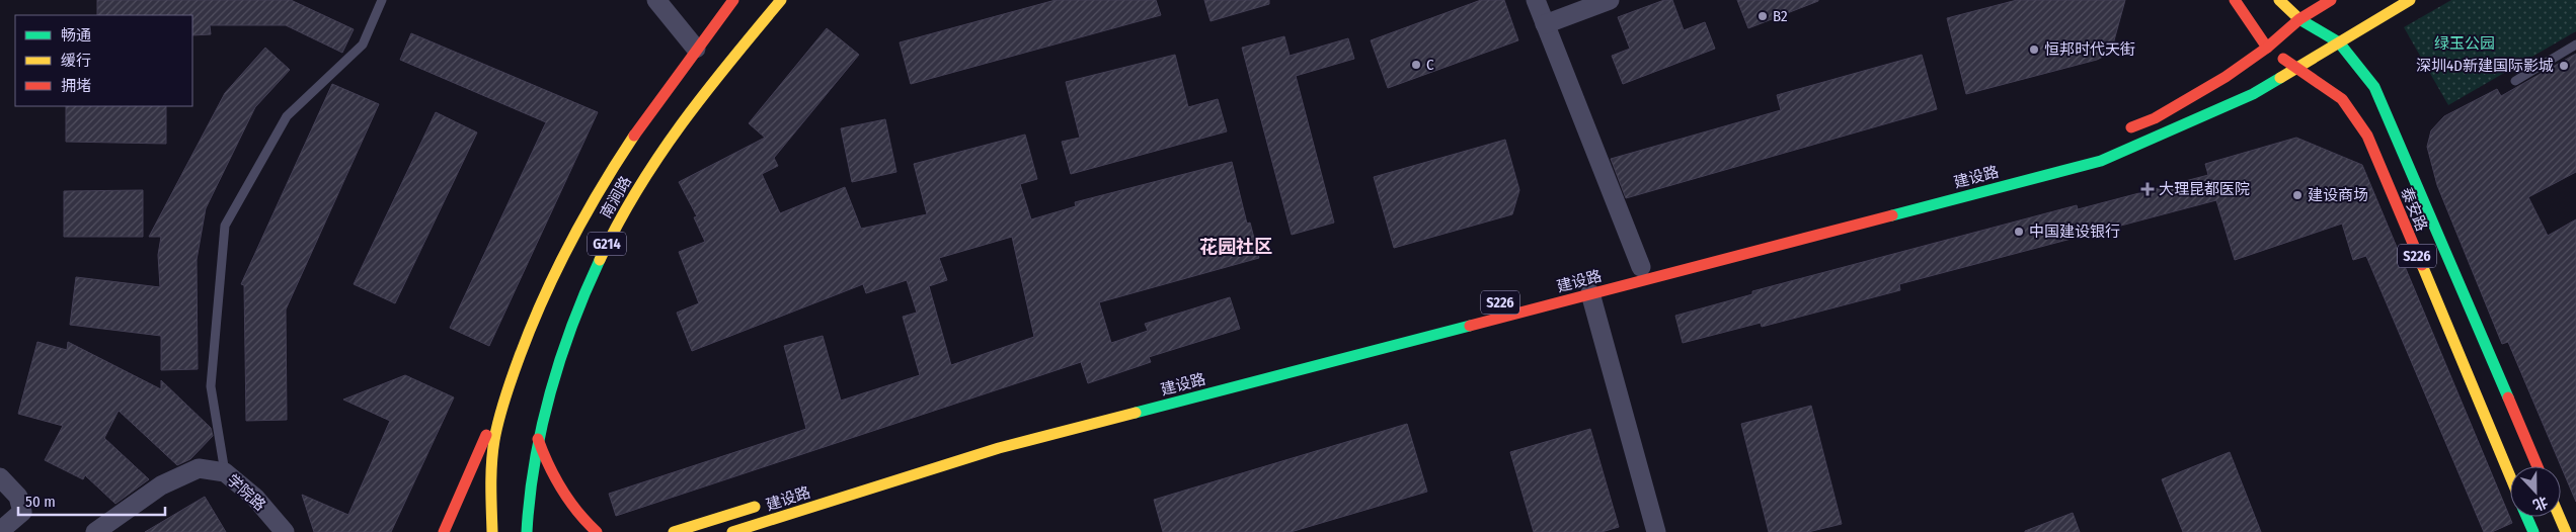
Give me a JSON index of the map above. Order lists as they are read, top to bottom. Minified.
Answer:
{"streets":{"main road":["建设路","南涧路","泰安路","G214","S226"],"street":["学院路"]},"crossings":[["建设路","泰安路"]],"districts":["花园社区"],"parks":["绿玉公园"],"places":{"other":["B2","恒邦时代天街","C","深圳4D新建国际影城","建设商场","中国建设银行"],"health":["大理昆都医院"]},"legend":["畅通","缓行","拥堵"],"scale_bar":"50 m","north":"bottom"}
